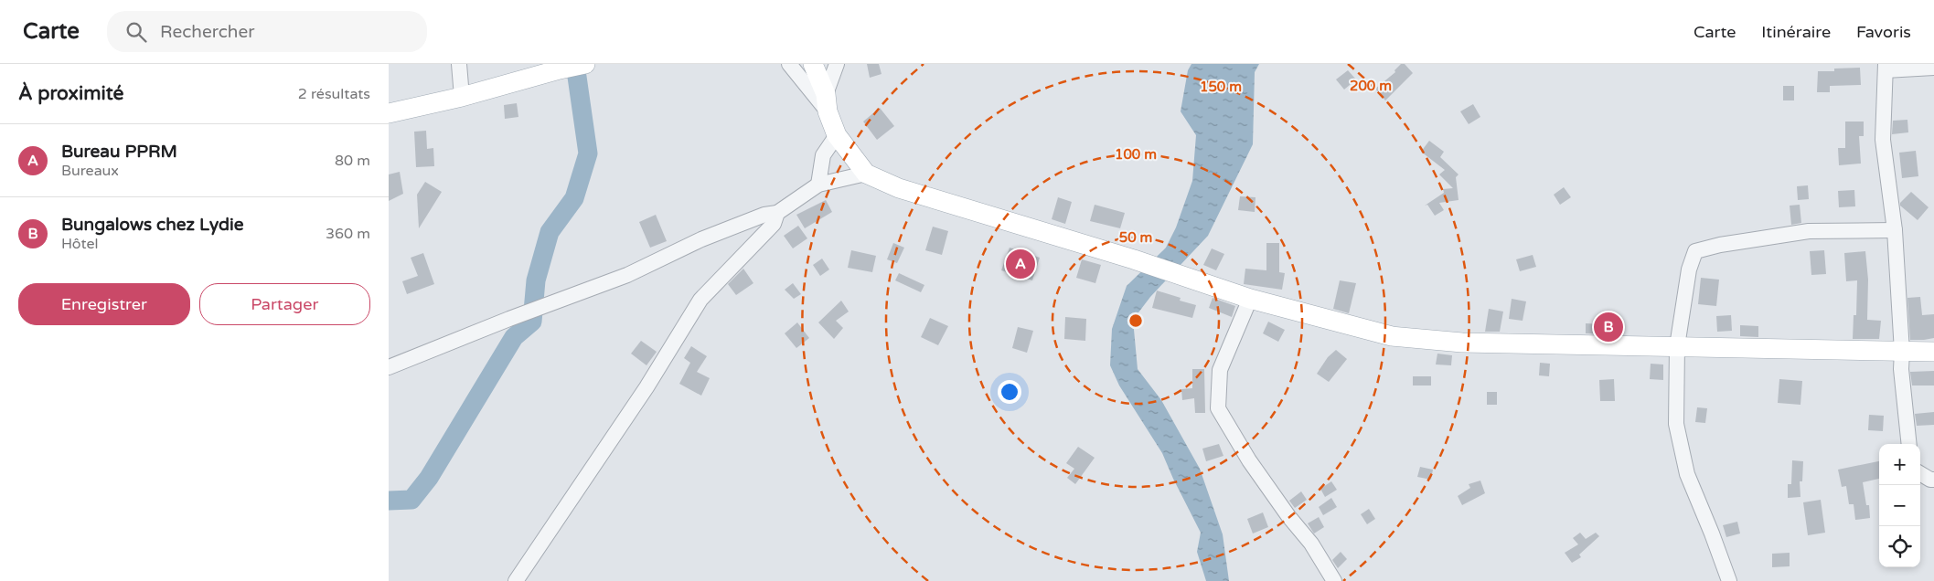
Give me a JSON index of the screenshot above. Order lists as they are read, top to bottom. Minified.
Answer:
{"page":{"header":"Carte","search":"Rechercher","nav":["Carte","Itinéraire","Favoris"],"heading":["À proximité","2 résultats"],"list":[{"mark":"A","name":"Bureau PPRM","note":"Bureaux","value":"80 m"},{"mark":"B","name":"Bungalows chez Lydie","note":"Hôtel","value":"360 m"}],"pins":["A","B"],"buttons":["Enregistrer","Partager"],"map_buttons":["+","−"]},"rings":["200 m","150 m","100 m","50 m"]}
